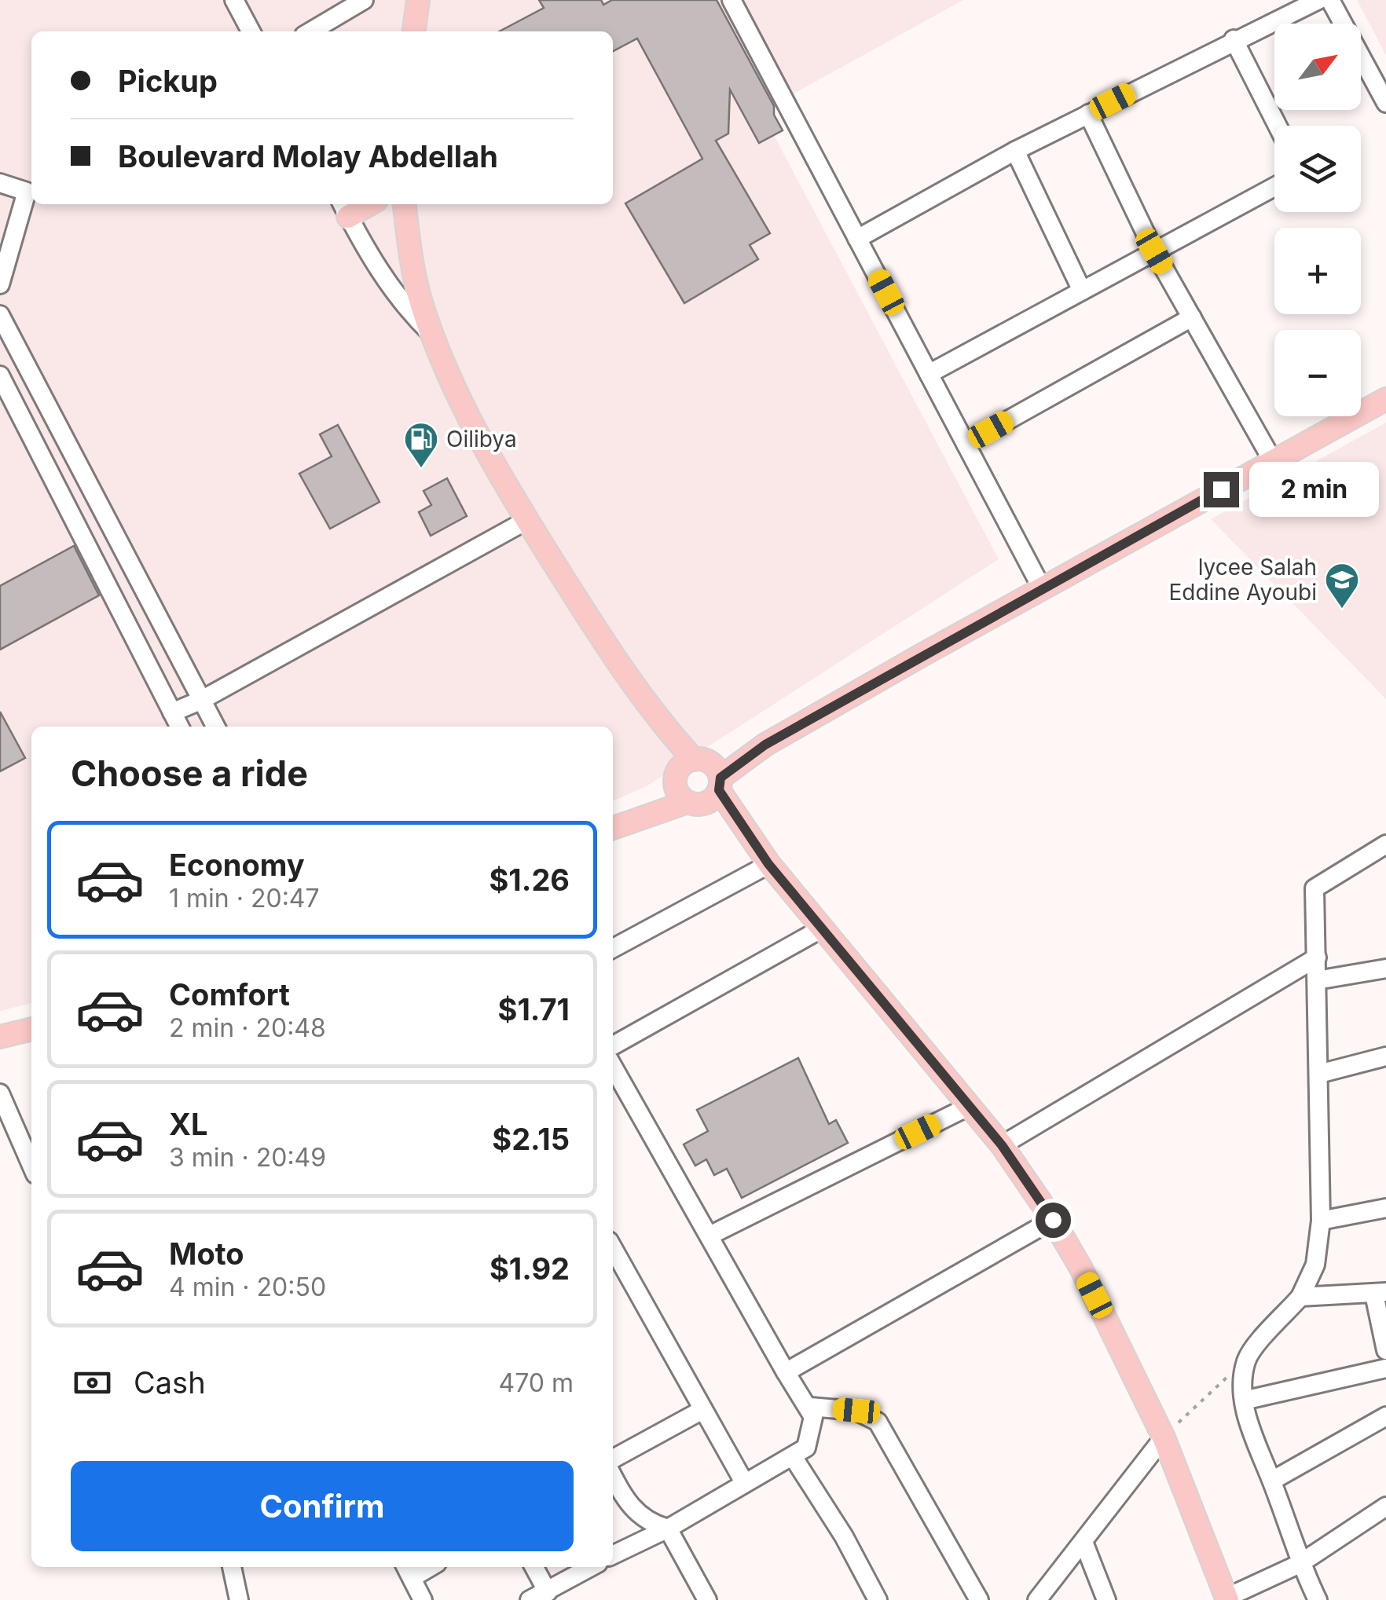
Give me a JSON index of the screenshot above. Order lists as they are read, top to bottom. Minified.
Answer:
{"places":{"fuel station":["Oilibya"],"school or university":["lycee Salah Eddine Ayoubi"]},"north":"top right","page":{"map_buttons":["+","−"],"banner":["Pickup","Boulevard Molay Abdellah"],"bubble":"2 min","heading":"Choose a ride","list":[{"name":"Economy","note":"1 min · 20:47","value":"$1.26"},{"name":"Comfort","note":"2 min · 20:48","value":"$1.71"},{"name":"XL","note":"3 min · 20:49","value":"$2.15"},{"name":"Moto","note":"4 min · 20:50","value":"$1.92"}],"pay":["Cash","470 m"],"buttons":"Confirm"}}
